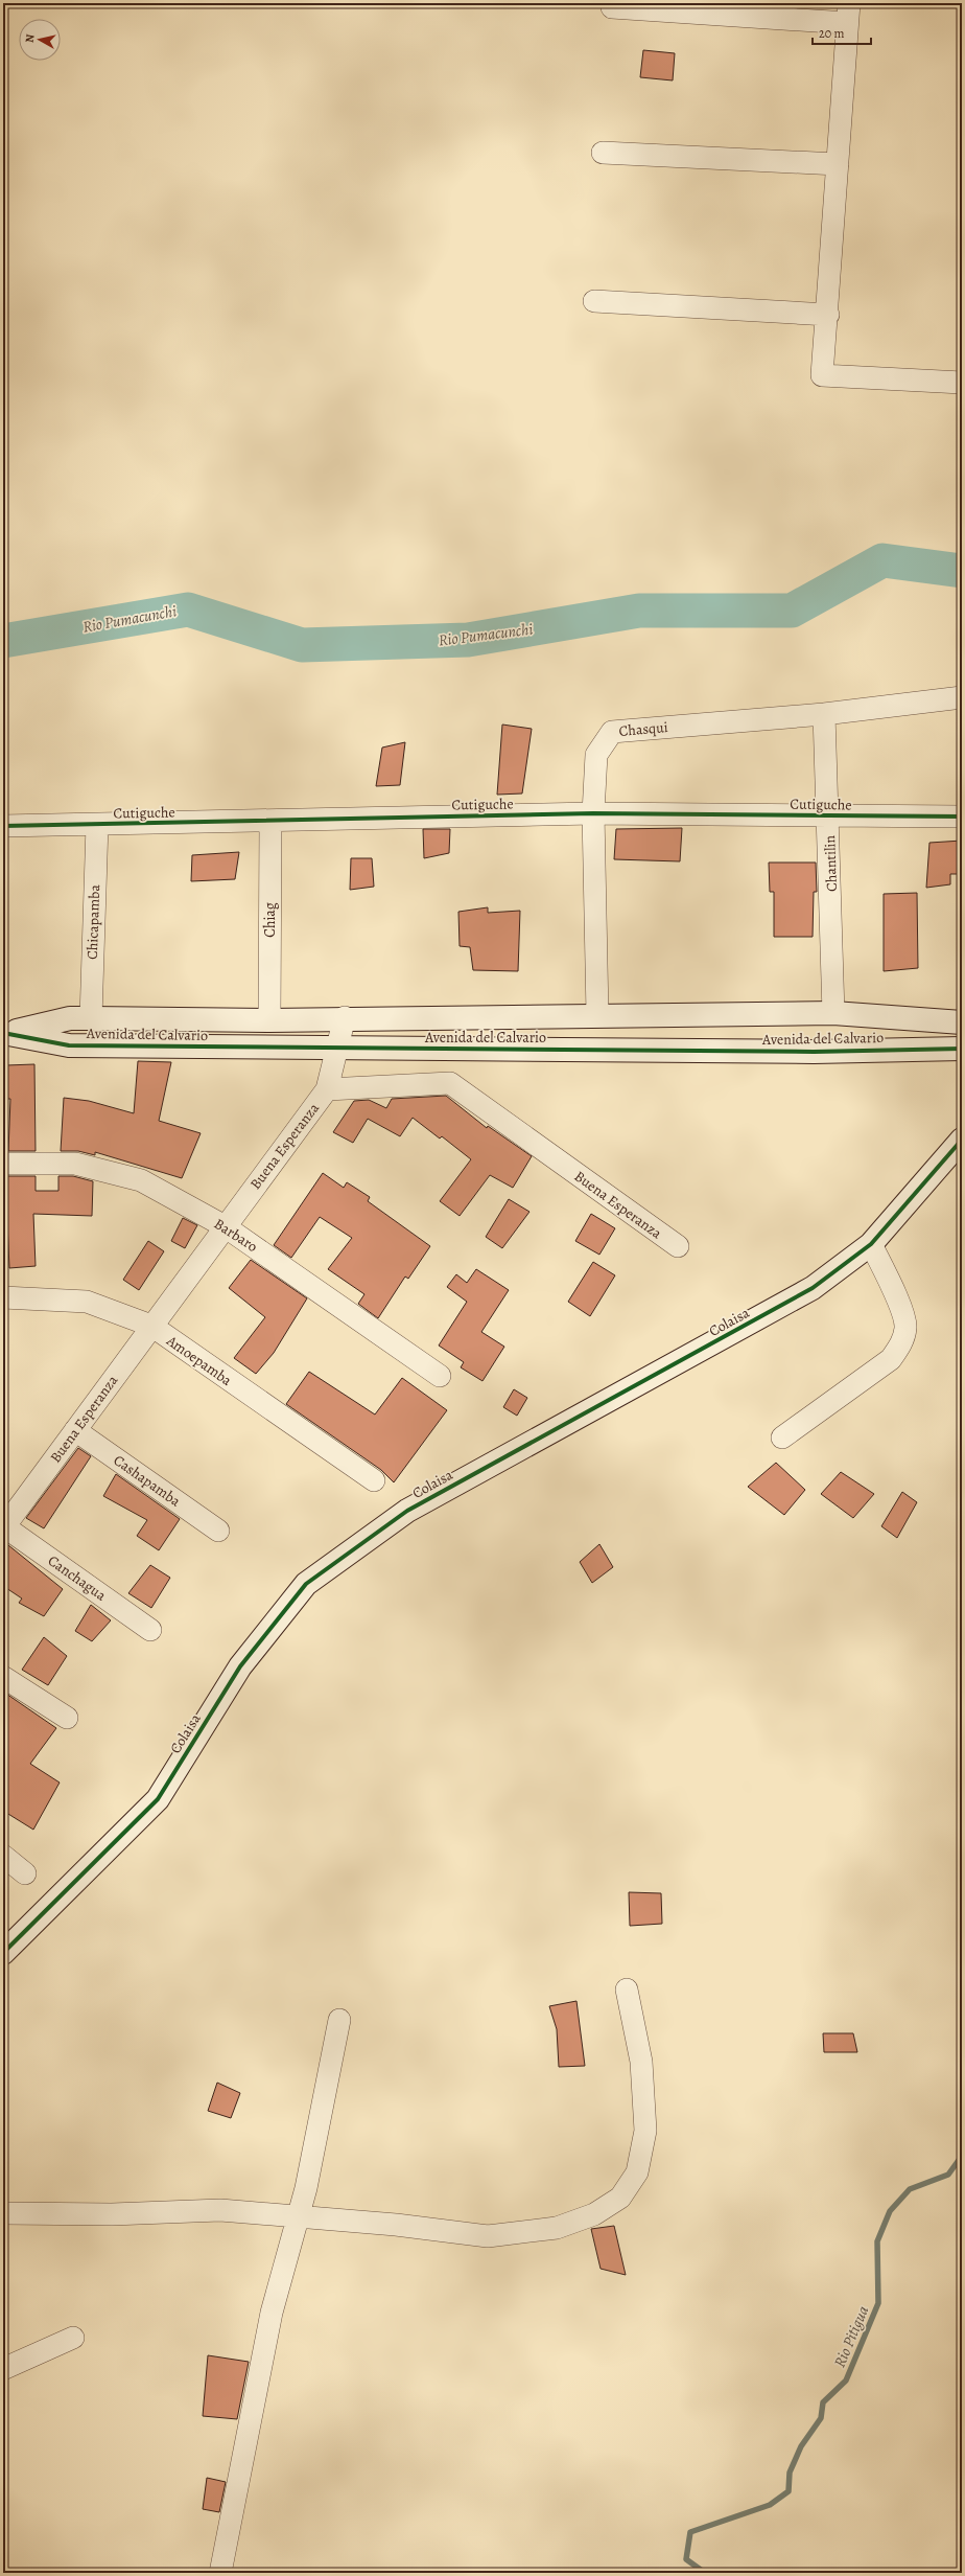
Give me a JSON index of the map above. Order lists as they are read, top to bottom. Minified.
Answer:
{"streets":{"street":["Chasqui","Cutiguche","Chantilin","Chiag","Chicapamba","Avenida del Calvario","Buena Esperanza","Barbaro","Colaisa","Amoepamba","Cashapamba","Canchagua"]},"crossings":[["Chasqui","Cutiguche"],["Chasqui","Chantilin"],["Chasqui","Avenida del Calvario"],["Cutiguche","Chantilin"],["Cutiguche","Chiag"],["Cutiguche","Chicapamba"],["Chantilin","Avenida del Calvario"],["Chiag","Avenida del Calvario"],["Chicapamba","Avenida del Calvario"],["Buena Esperanza","Barbaro"],["Buena Esperanza","Amoepamba"],["Buena Esperanza","Cashapamba"],["Buena Esperanza","Canchagua"]],"water":["Rio Pumacunchi","Rio Pitigua"],"scale_bar":"20 m","north":"left"}
